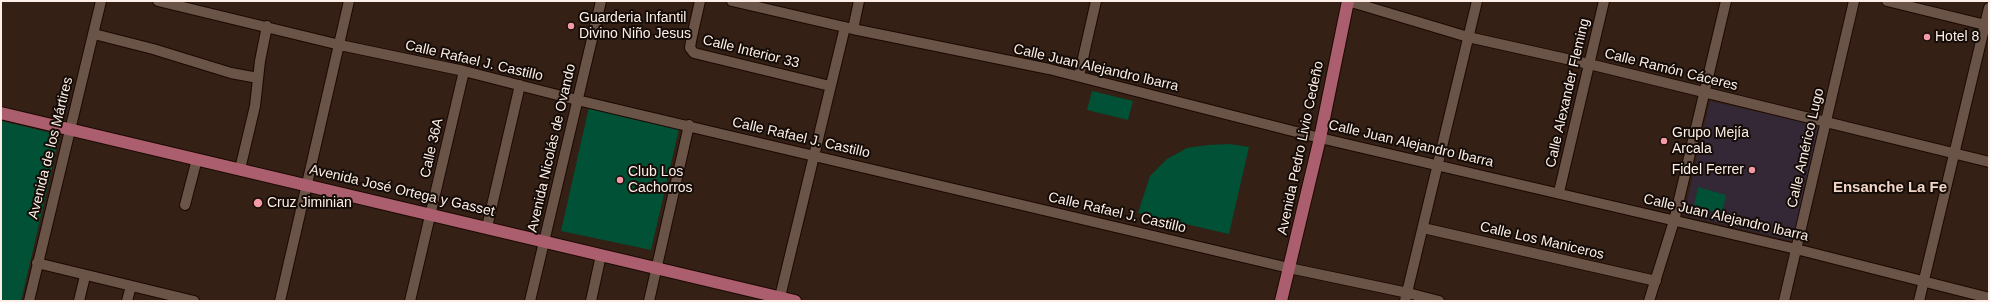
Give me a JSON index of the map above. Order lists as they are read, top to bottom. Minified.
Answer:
{"streets":{"main road":["Avenida Pedro Livio Cedeño","Avenida José Ortega y Gasset"],"street":["Calle Interior 33","Calle Rafael J. Castillo","Calle Juan Alejandro lbarra","Calle Ramón Cáceres","Calle Alexander Fleming","Avenida de los Mártires","Calle 36A","Avenida Nicolás de Ovando","Calle Américo Lugo","Calle Los Maniceros"]},"crossings":[["Calle Rafael J. Castillo","Calle 36A"],["Calle Rafael J. Castillo","Avenida Nicolás de Ovando"],["Calle Rafael J. Castillo","Avenida Pedro Livio Cedeño"],["Calle Juan Alejandro lbarra","Calle Alexander Fleming"],["Calle Juan Alejandro lbarra","Avenida Pedro Livio Cedeño"],["Calle Juan Alejandro lbarra","Calle Américo Lugo"],["Calle Ramón Cáceres","Calle Alexander Fleming"],["Calle Ramón Cáceres","Avenida Pedro Livio Cedeño"],["Calle Ramón Cáceres","Calle Américo Lugo"],["Avenida de los Mártires","Avenida José Ortega y Gasset"],["Calle 36A","Avenida José Ortega y Gasset"],["Avenida Nicolás de Ovando","Avenida José Ortega y Gasset"]],"districts":["Ensanche La Fe"],"places":["Guarderia Infantil Divino Niño Jesus","Hotel 8","Grupo Mejía Arcala","Fidel Ferrer","Club Los Cachorros","Cruz Jiminian"]}
